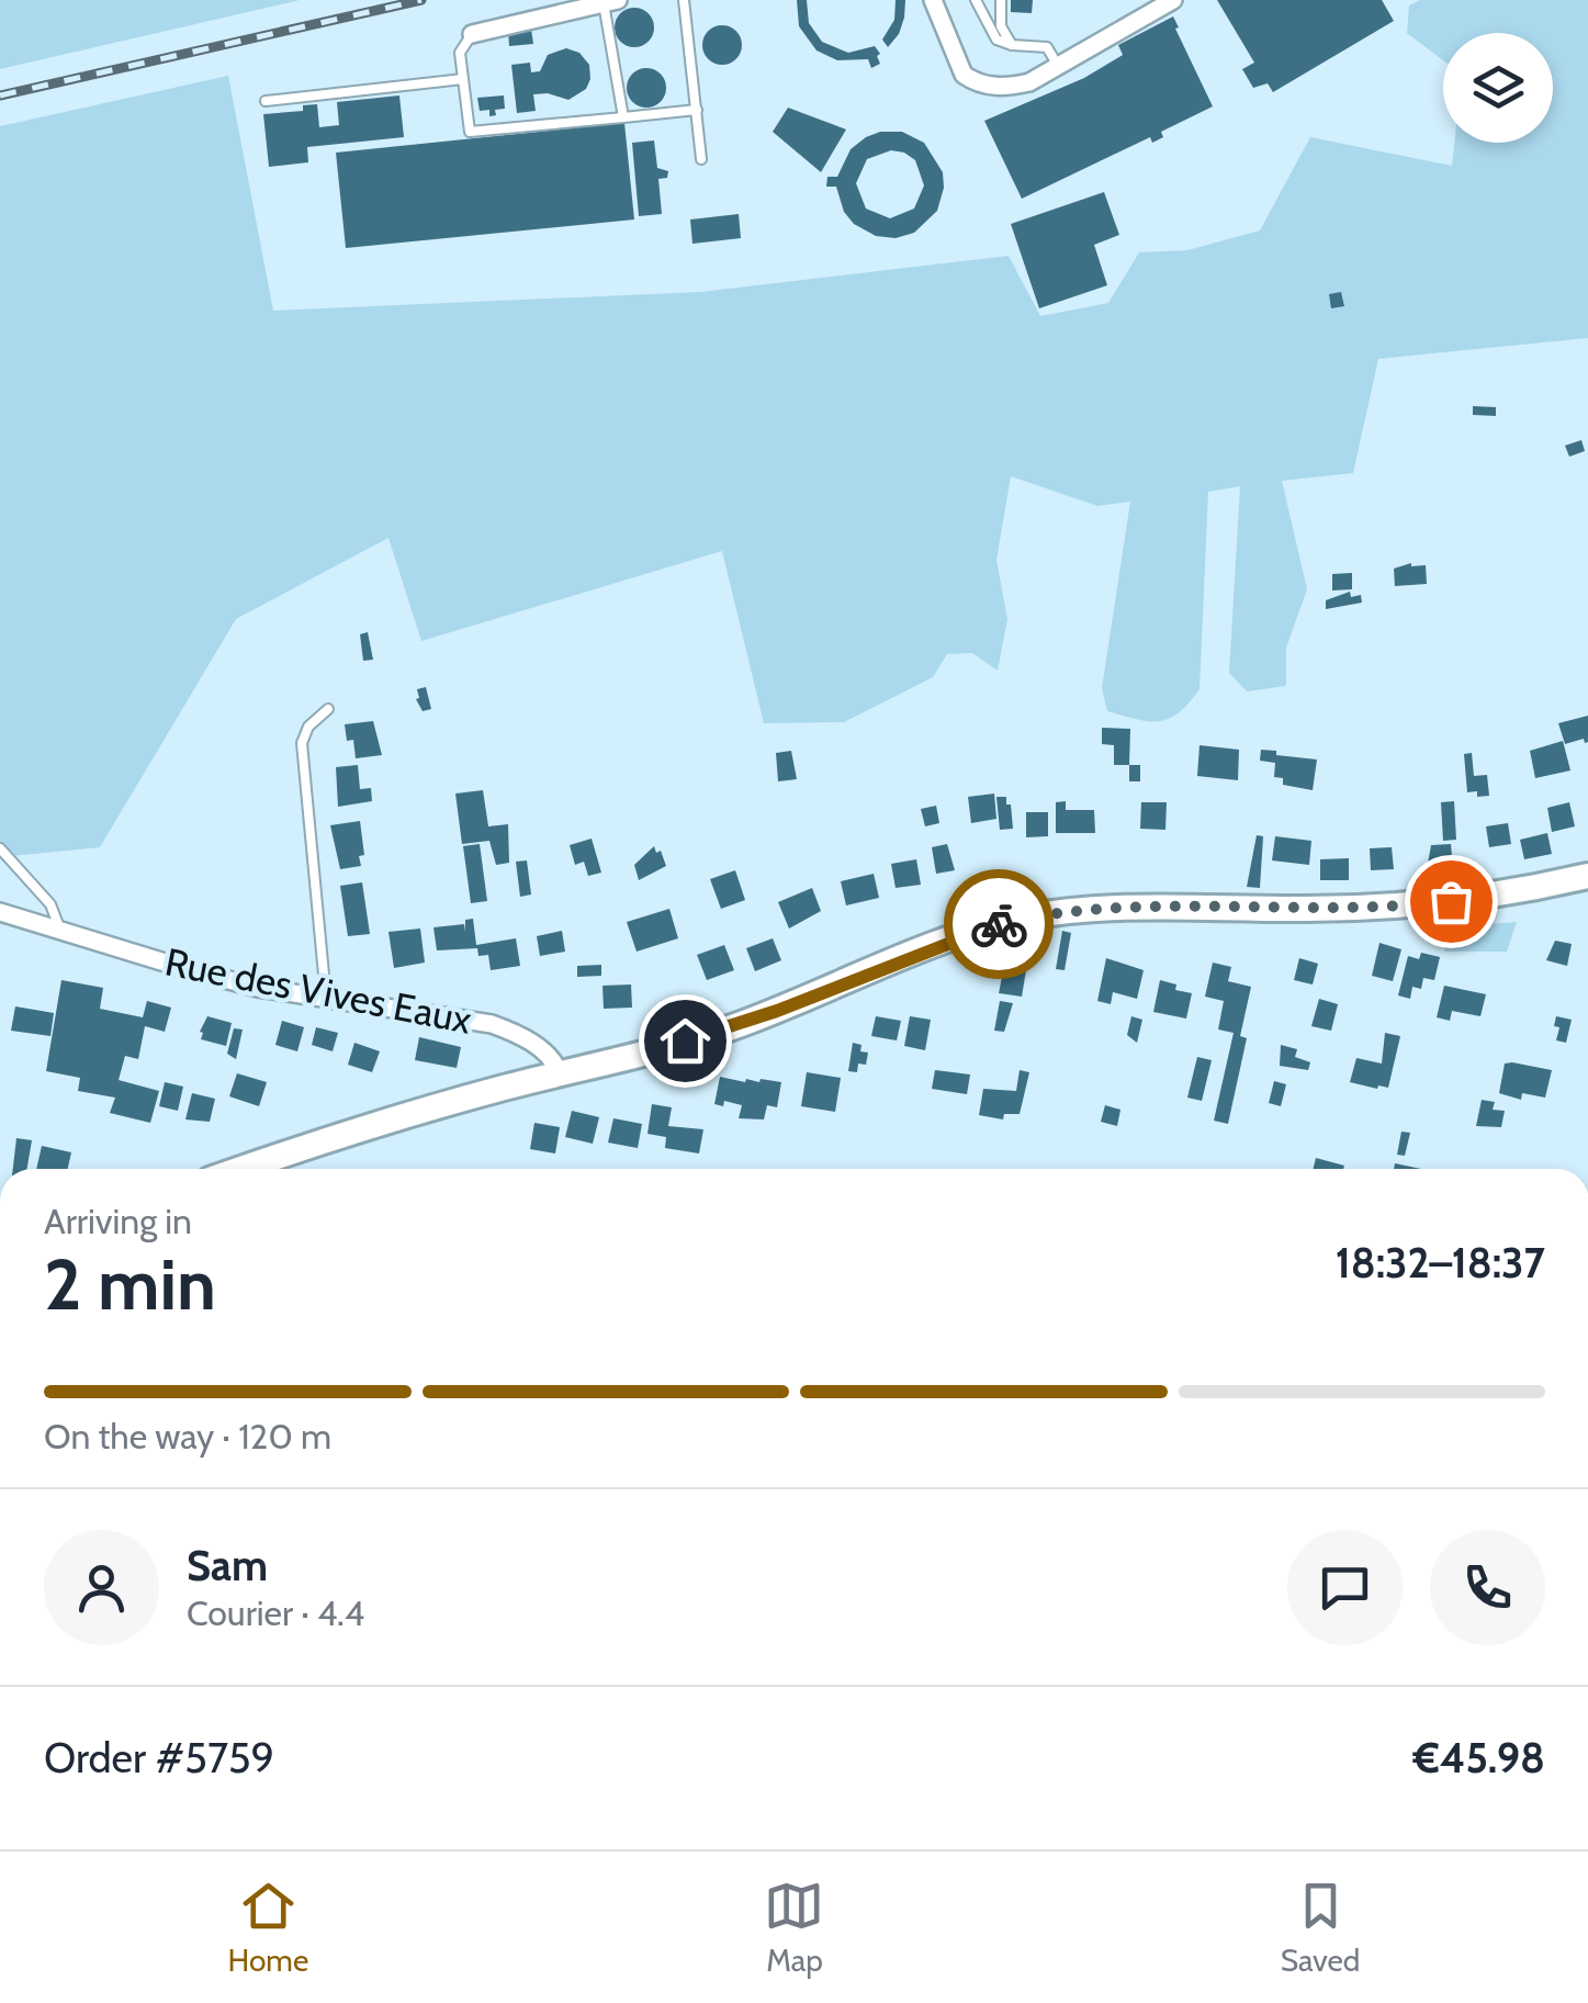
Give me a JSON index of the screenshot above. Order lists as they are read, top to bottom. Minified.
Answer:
{"streets":{"street":["Rue des Vives Eaux"]},"page":{"heading":["2 min","Arriving in","18:32–18:37"],"panel":["Sam","Courier · 4.4","Order #5759","€45.98"],"bar":"On the way · 120 m","tabs":["Home","Map","Saved"]}}
